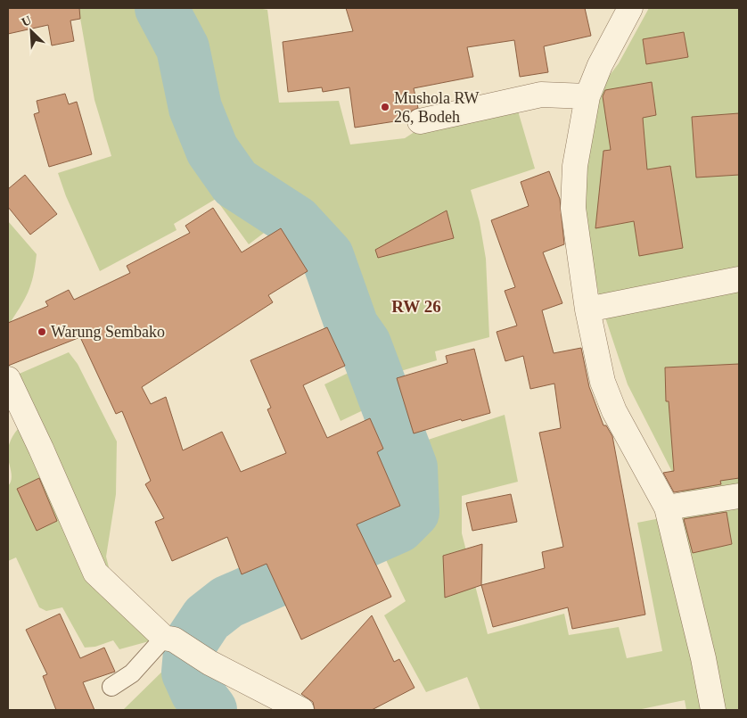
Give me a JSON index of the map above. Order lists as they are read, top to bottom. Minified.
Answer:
{"districts":["RW 26"],"places":["Mushola RW 26, Bodeh","Warung Sembako"],"north":"top left"}
